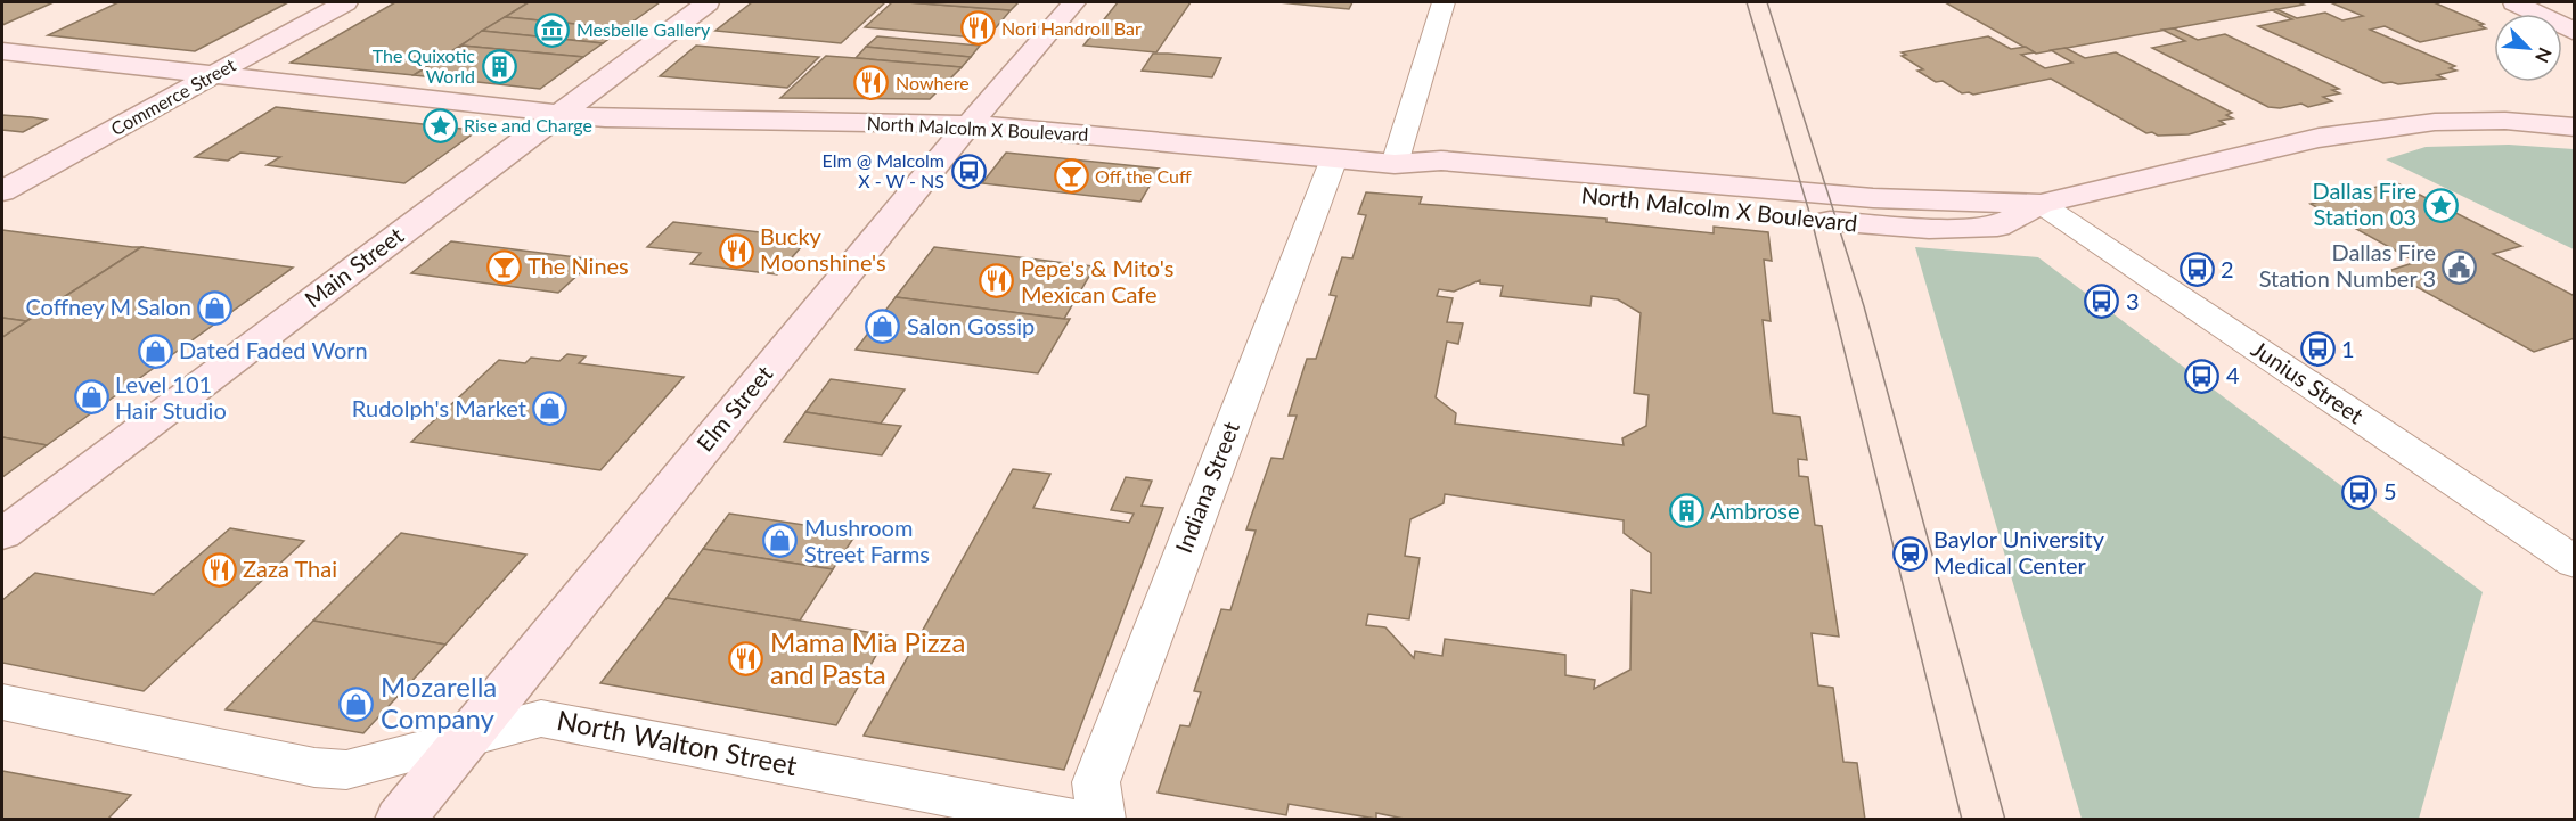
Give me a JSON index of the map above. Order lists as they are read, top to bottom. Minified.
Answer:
{"streets":{"street":["Commerce Street","North Malcolm X Boulevard","Main Street","Junius Street","Elm Street","Indiana Street","North Walton Street"]},"crossings":[["Commerce Street","North Malcolm X Boulevard"],["North Malcolm X Boulevard","Main Street"],["North Malcolm X Boulevard","Junius Street"],["North Malcolm X Boulevard","Elm Street"],["North Malcolm X Boulevard","Indiana Street"],["Elm Street","North Walton Street"]],"places":{"restaurant":["Nori Handroll Bar","Nowhere","Bucky Moonshine's","Pepe's & Mito's Mexican Cafe","Zaza Thai","Mama Mia Pizza and Pasta"],"museum":["Mesbelle Gallery"],"building":["The Quixotic World","Ambrose"],"place":["Rise and Charge","Dallas Fire Station 03"],"bus stop":["Elm @ Malcolm X - W - NS","2","3","1","4","5"],"bar":["Off the Cuff","The Nines"],"public building":["Dallas Fire Station Number 3"],"shop":["Coffney M Salon","Salon Gossip","Dated Faded Worn","Level 101 Hair Studio","Rudolph's Market","Mushroom Street Farms","Mozarella Company"],"station":["Baylor University Medical Center"]},"north":"bottom right"}
